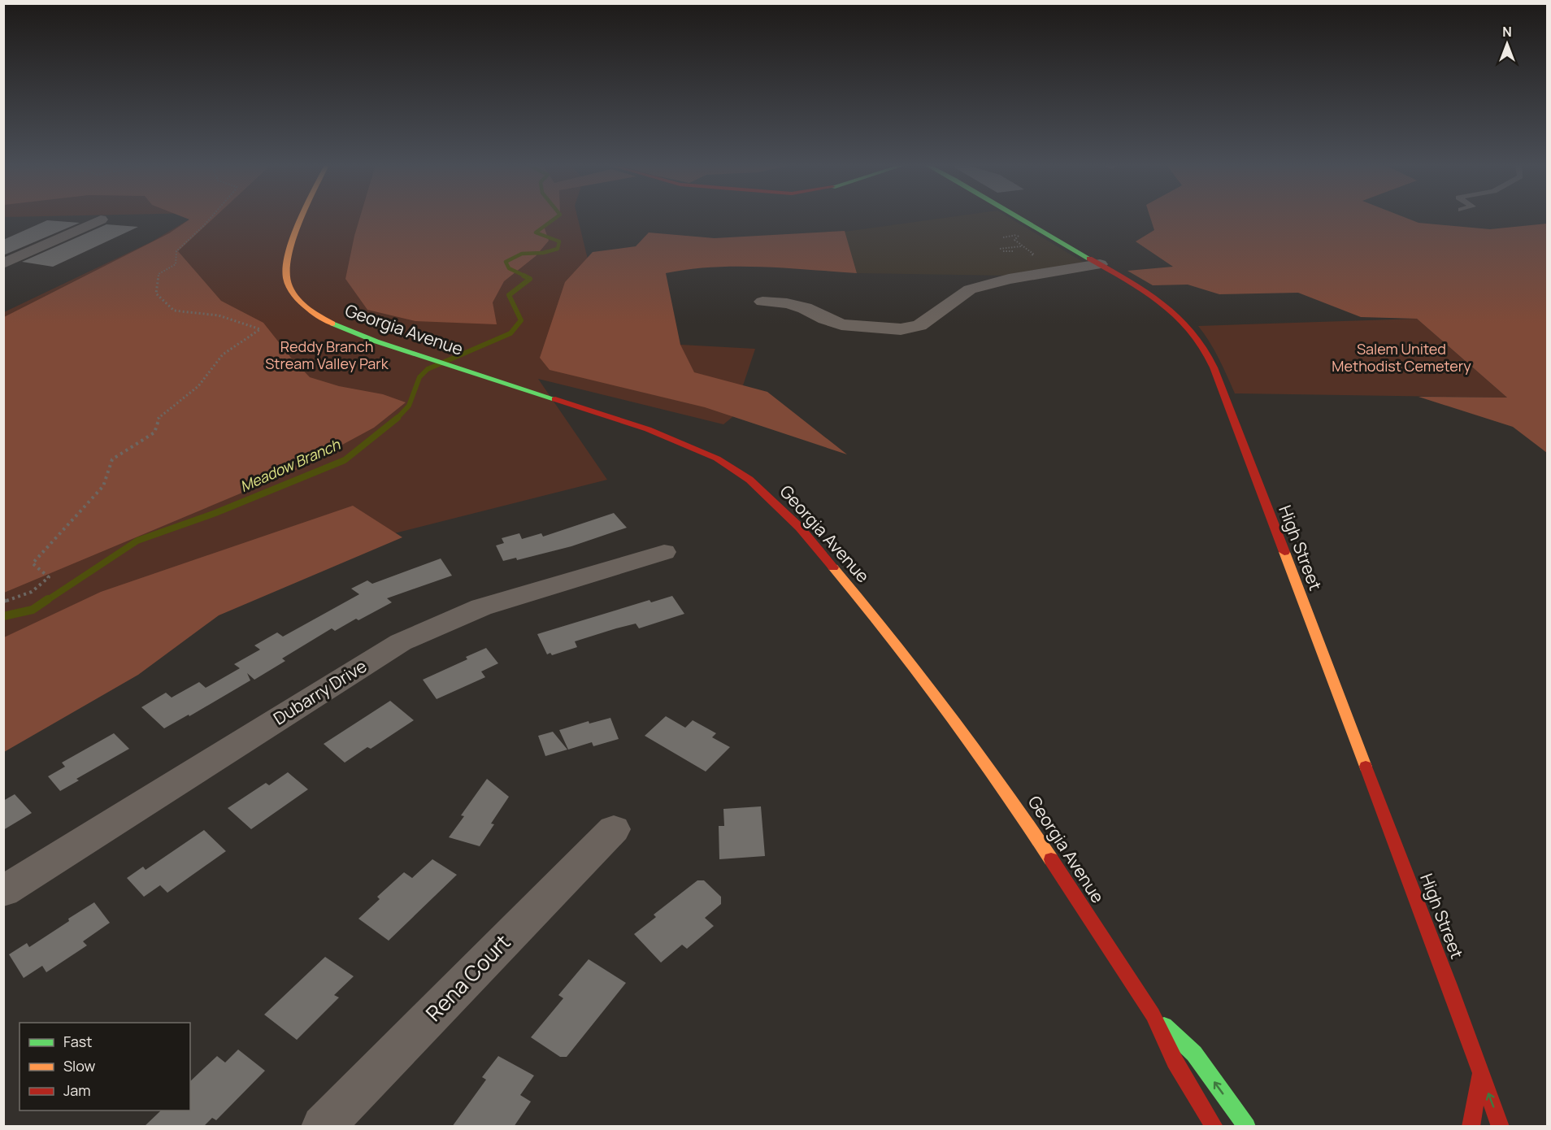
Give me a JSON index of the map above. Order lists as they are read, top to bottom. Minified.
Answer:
{"streets":{"main road":["Georgia Avenue","High Street"],"street":["Dubarry Drive","Rena Court"]},"water":["Meadow Branch"],"parks":["Reddy Branch Stream Valley Park","Salem United Methodist Cemetery"],"legend":["Fast","Slow","Jam"],"north":"top"}
